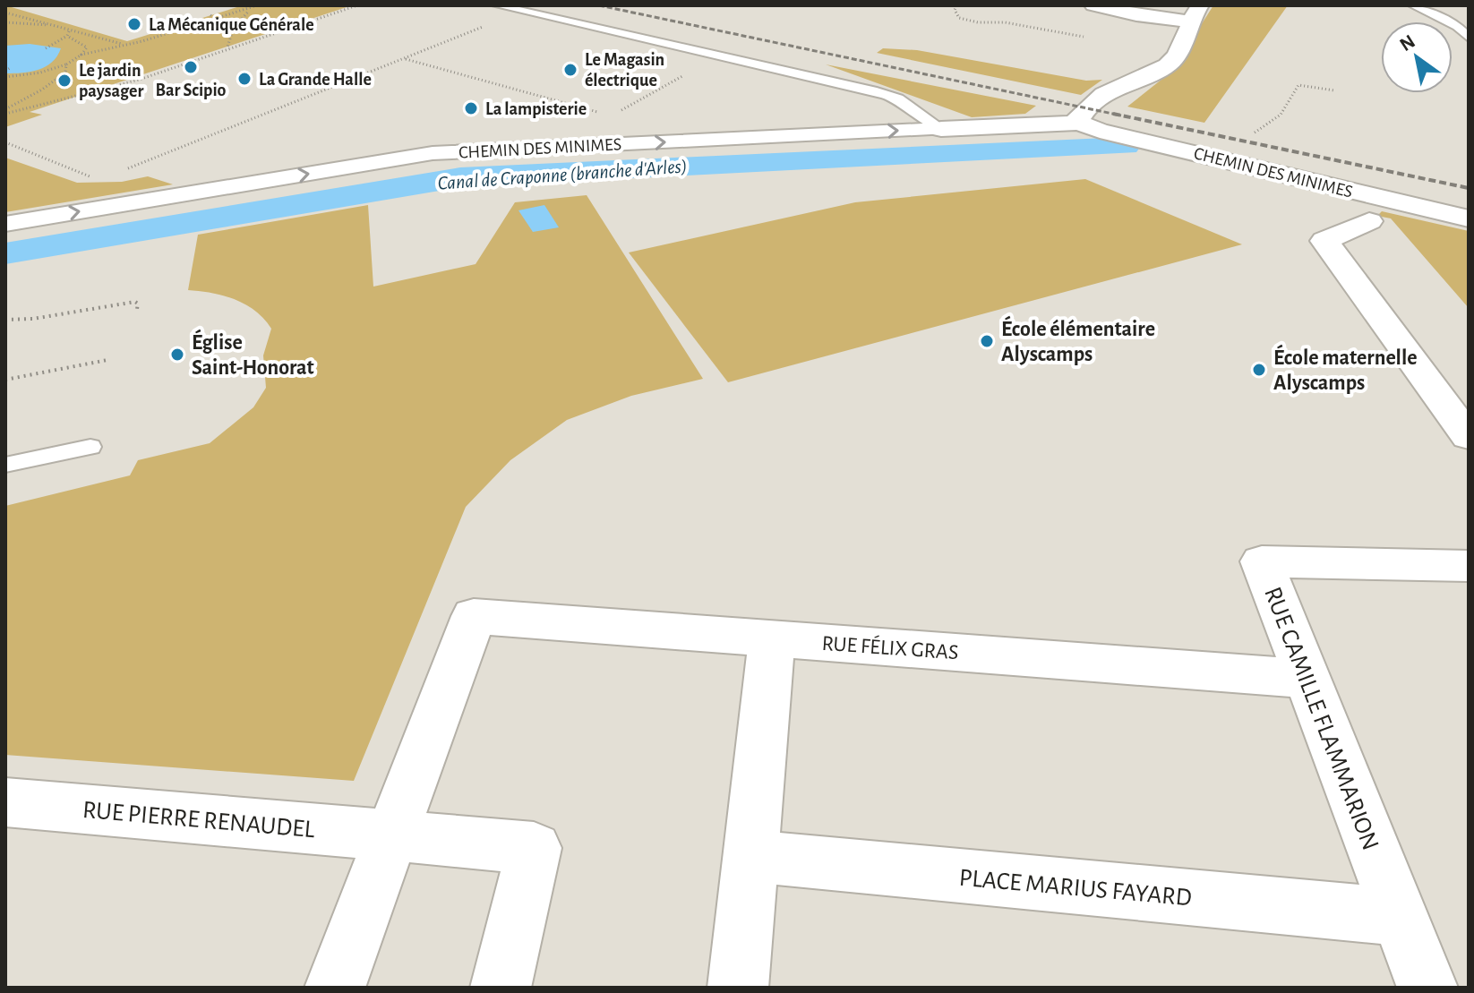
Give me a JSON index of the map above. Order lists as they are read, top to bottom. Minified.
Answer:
{"streets":{"street":["CHEMIN DES MINIMES","RUE FÉLIX GRAS","RUE CAMILLE FLAMMARION","RUE PIERRE RENAUDEL","PLACE MARIUS FAYARD"]},"crossings":[["RUE FÉLIX GRAS","RUE CAMILLE FLAMMARION"],["RUE FÉLIX GRAS","RUE PIERRE RENAUDEL"],["RUE CAMILLE FLAMMARION","PLACE MARIUS FAYARD"]],"one_way":["CHEMIN DES MINIMES"],"water":["Canal de Craponne (branche d'Arles)"],"places":["La Mécanique Générale","Bar Scipio","Le Magasin électrique","La Grande Halle","Le jardin paysager","La lampisterie","École élémentaire Alyscamps","Église Saint-Honorat","École maternelle Alyscamps"],"north":"top left"}
